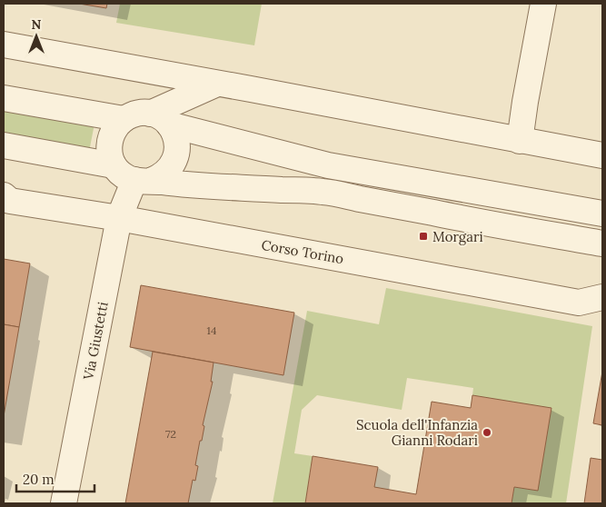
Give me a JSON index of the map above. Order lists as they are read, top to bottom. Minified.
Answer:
{"streets":{"street":["Corso Torino","Via Giustetti"]},"crossings":[["Corso Torino","Via Giustetti"]],"places":{"transit":["Morgari"],"other":["Scuola dell'Infanzia Gianni Rodari"]},"house_numbers":["14","72"],"scale_bar":"20 m","north":"top"}
